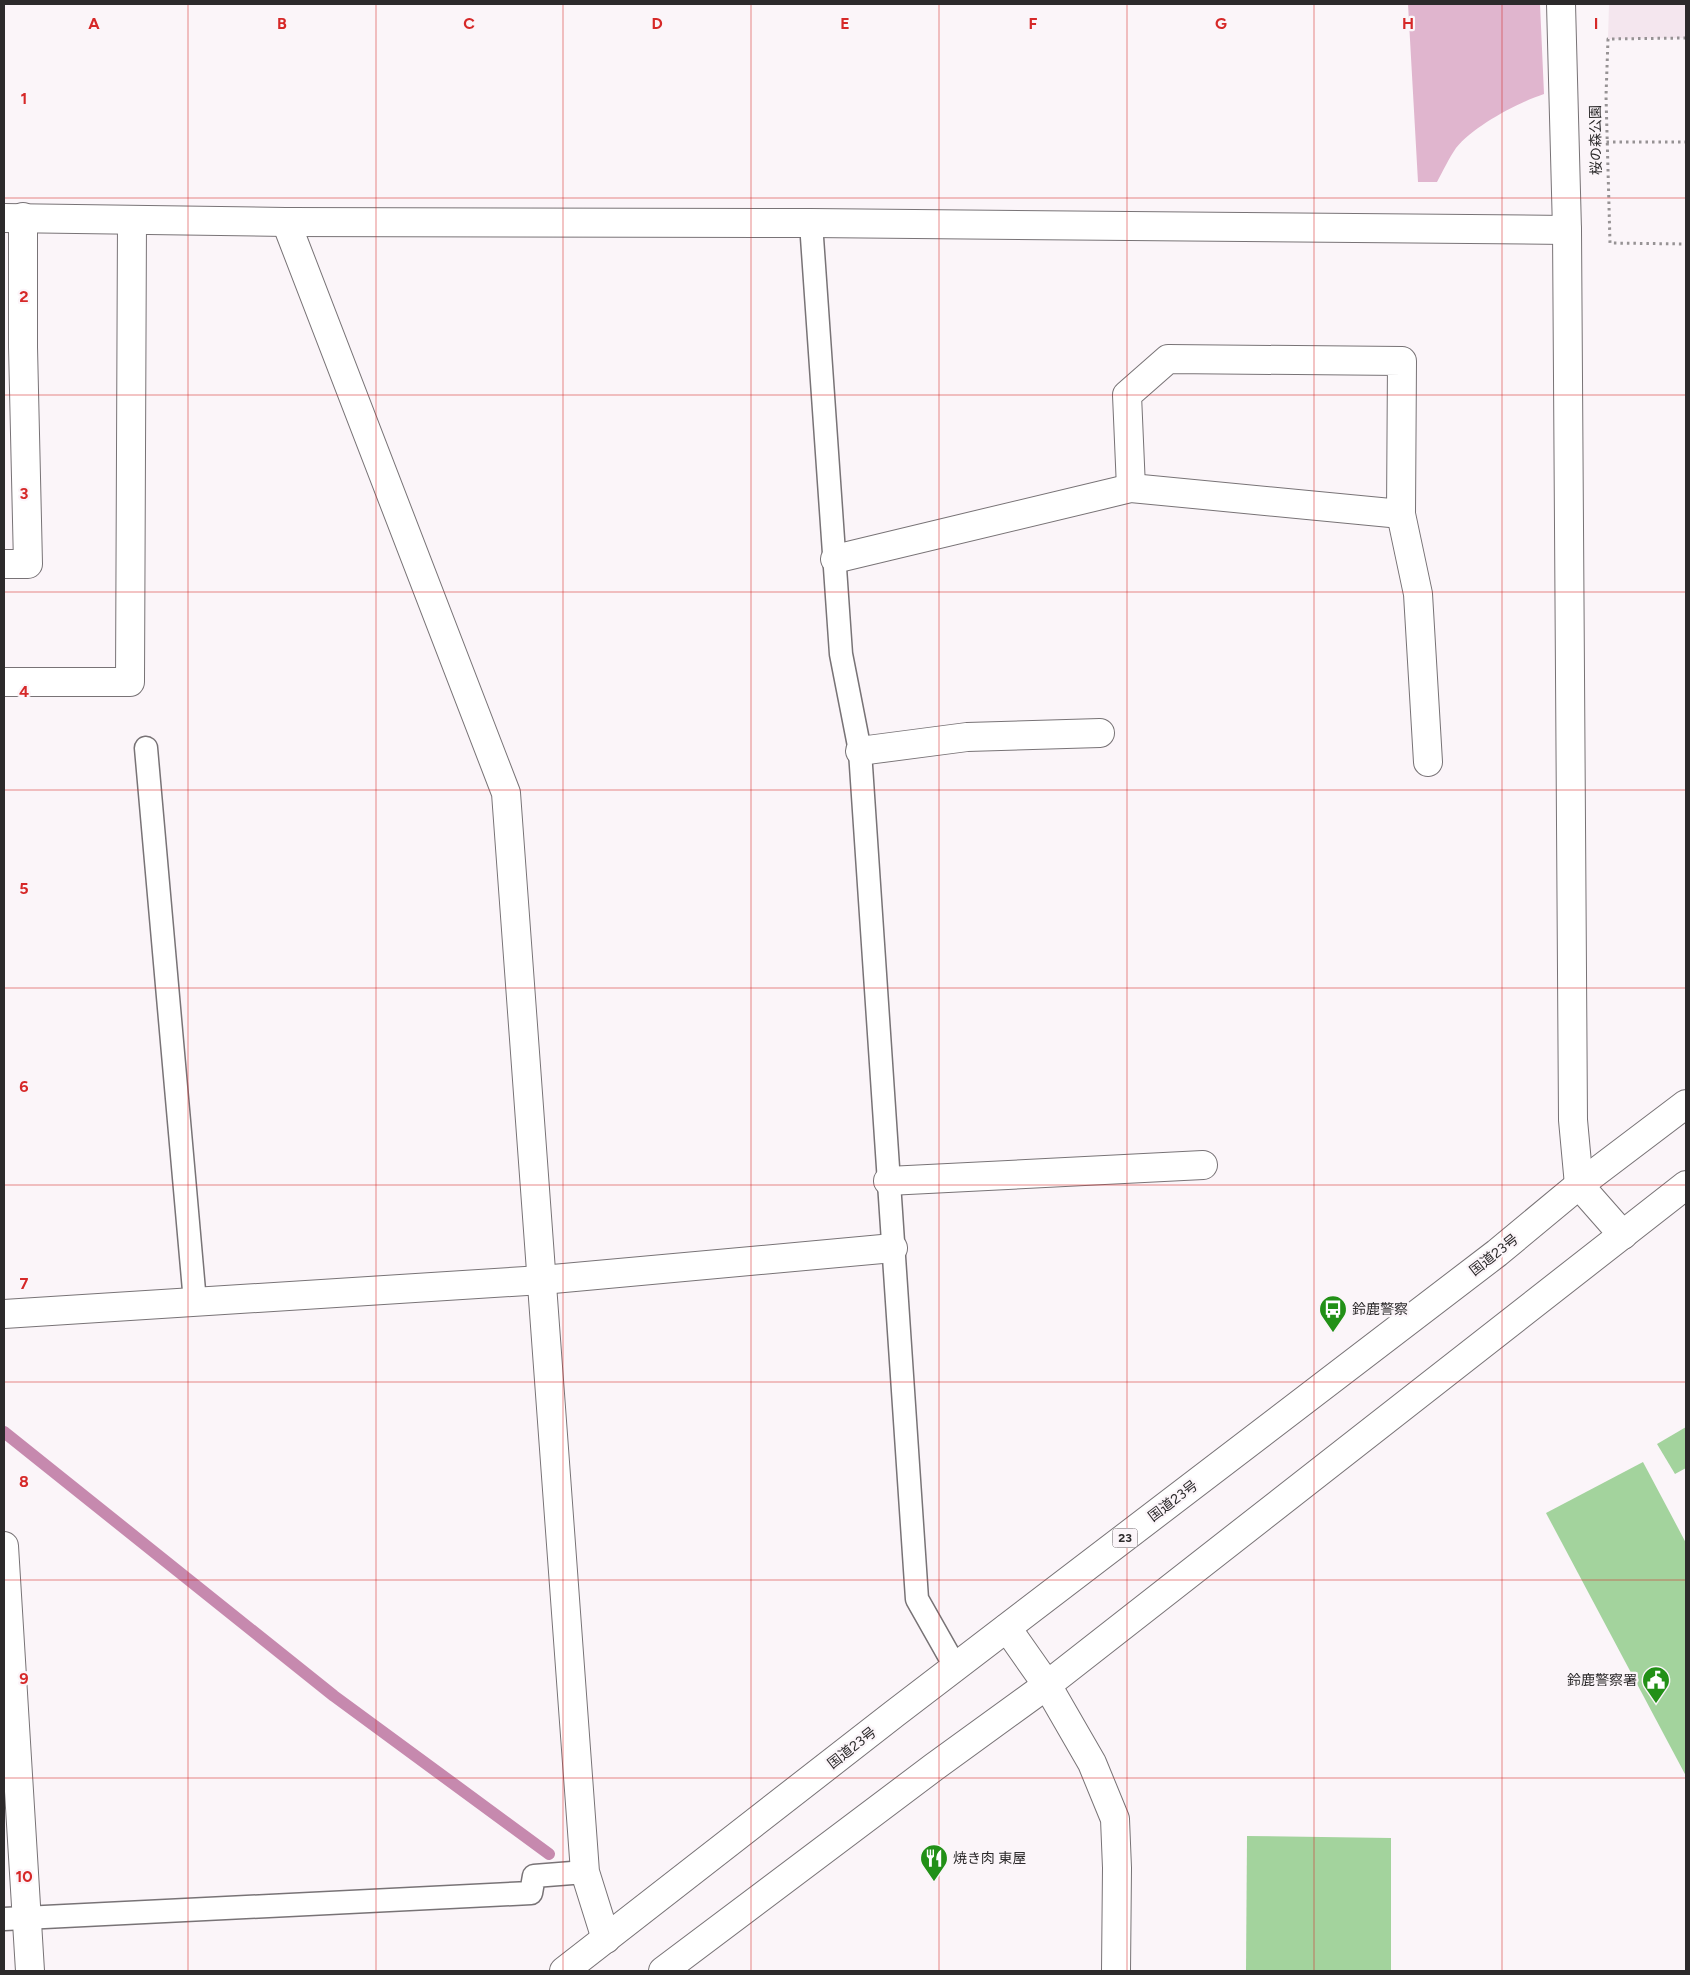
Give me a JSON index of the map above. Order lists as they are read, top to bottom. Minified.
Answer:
{"streets":{"main road":["国道23号","23"],"path":["桜の森公園"]},"places":{"bus stop":["鈴鹿警察"],"public building":["鈴鹿警察署"],"restaurant":["焼き肉 東屋"]},"grid":{"columns":["A","B","C","D","E","F","G","H","I"],"rows":["1","2","3","4","5","6","7","8","9","10"]}}
